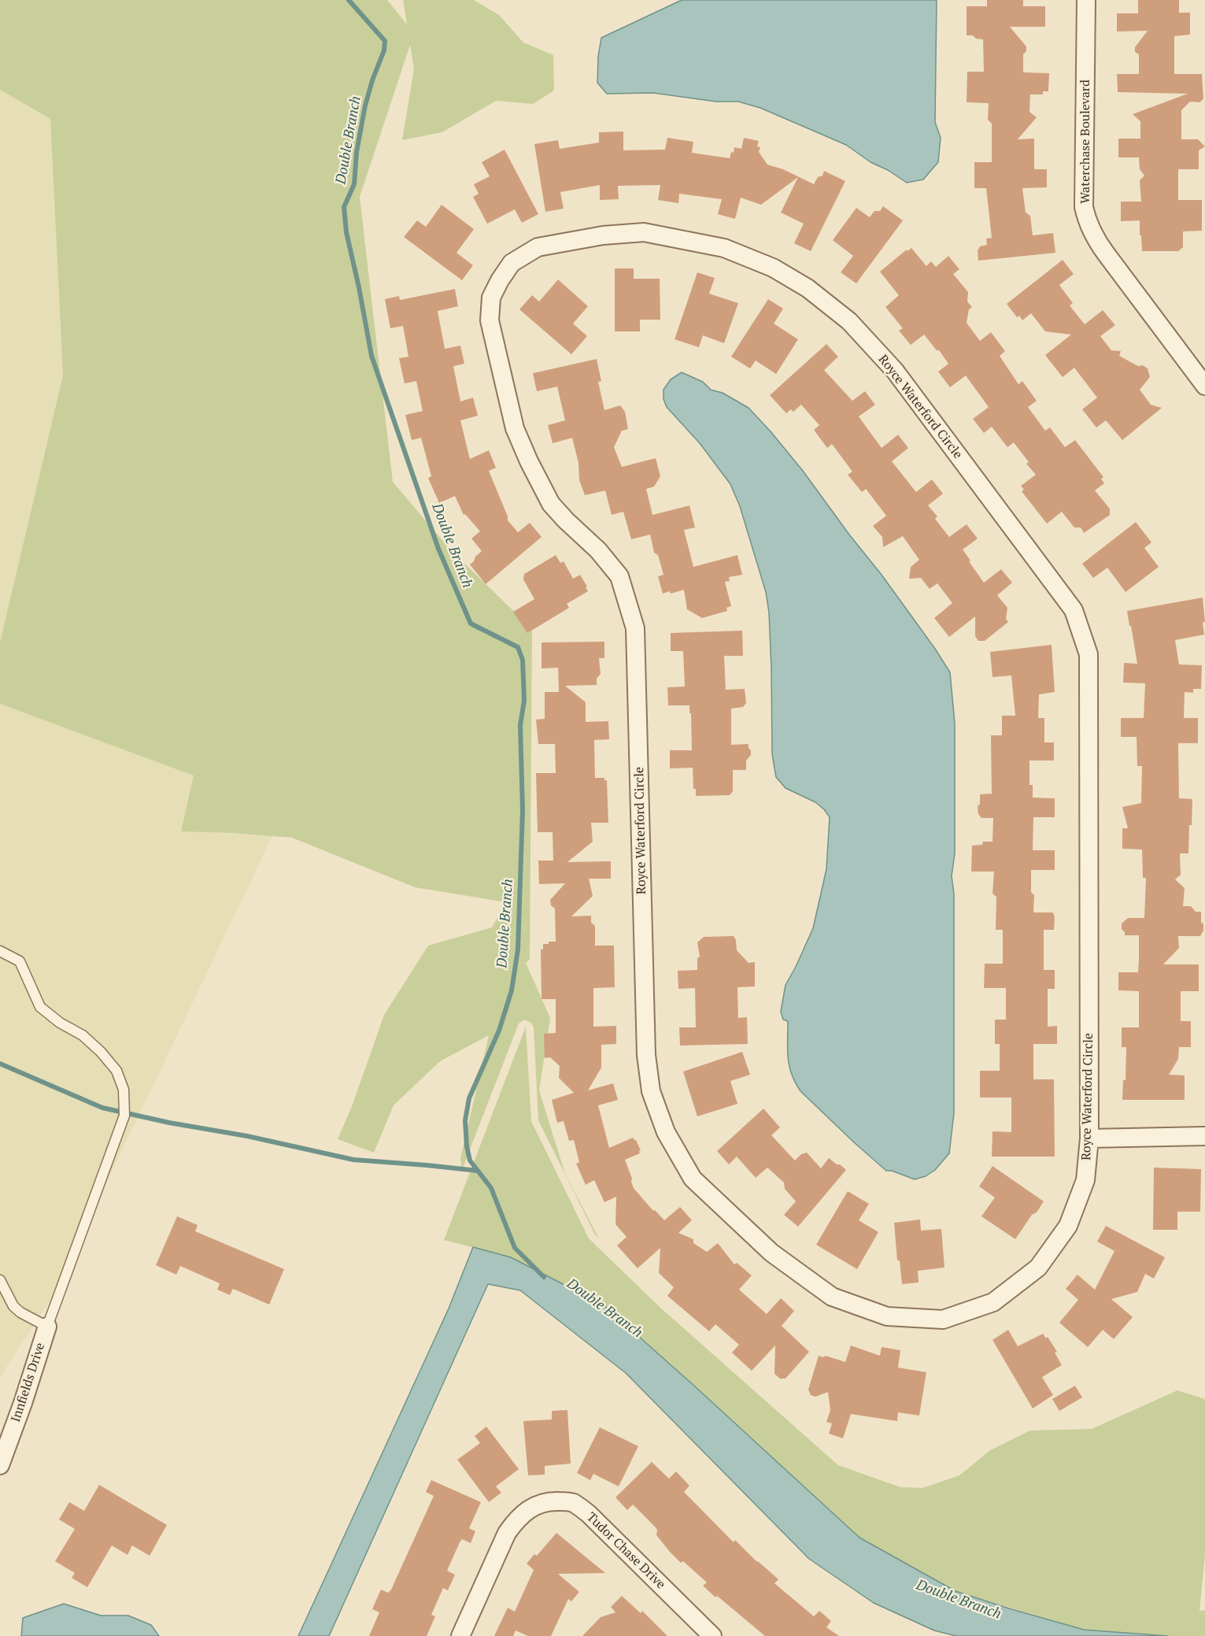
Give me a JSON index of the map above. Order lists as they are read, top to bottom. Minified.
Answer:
{"streets":{"street":["Waterchase Boulevard","Royce Waterford Circle","Innfields Drive","Tudor Chase Drive"]},"water":["Double Branch"]}
